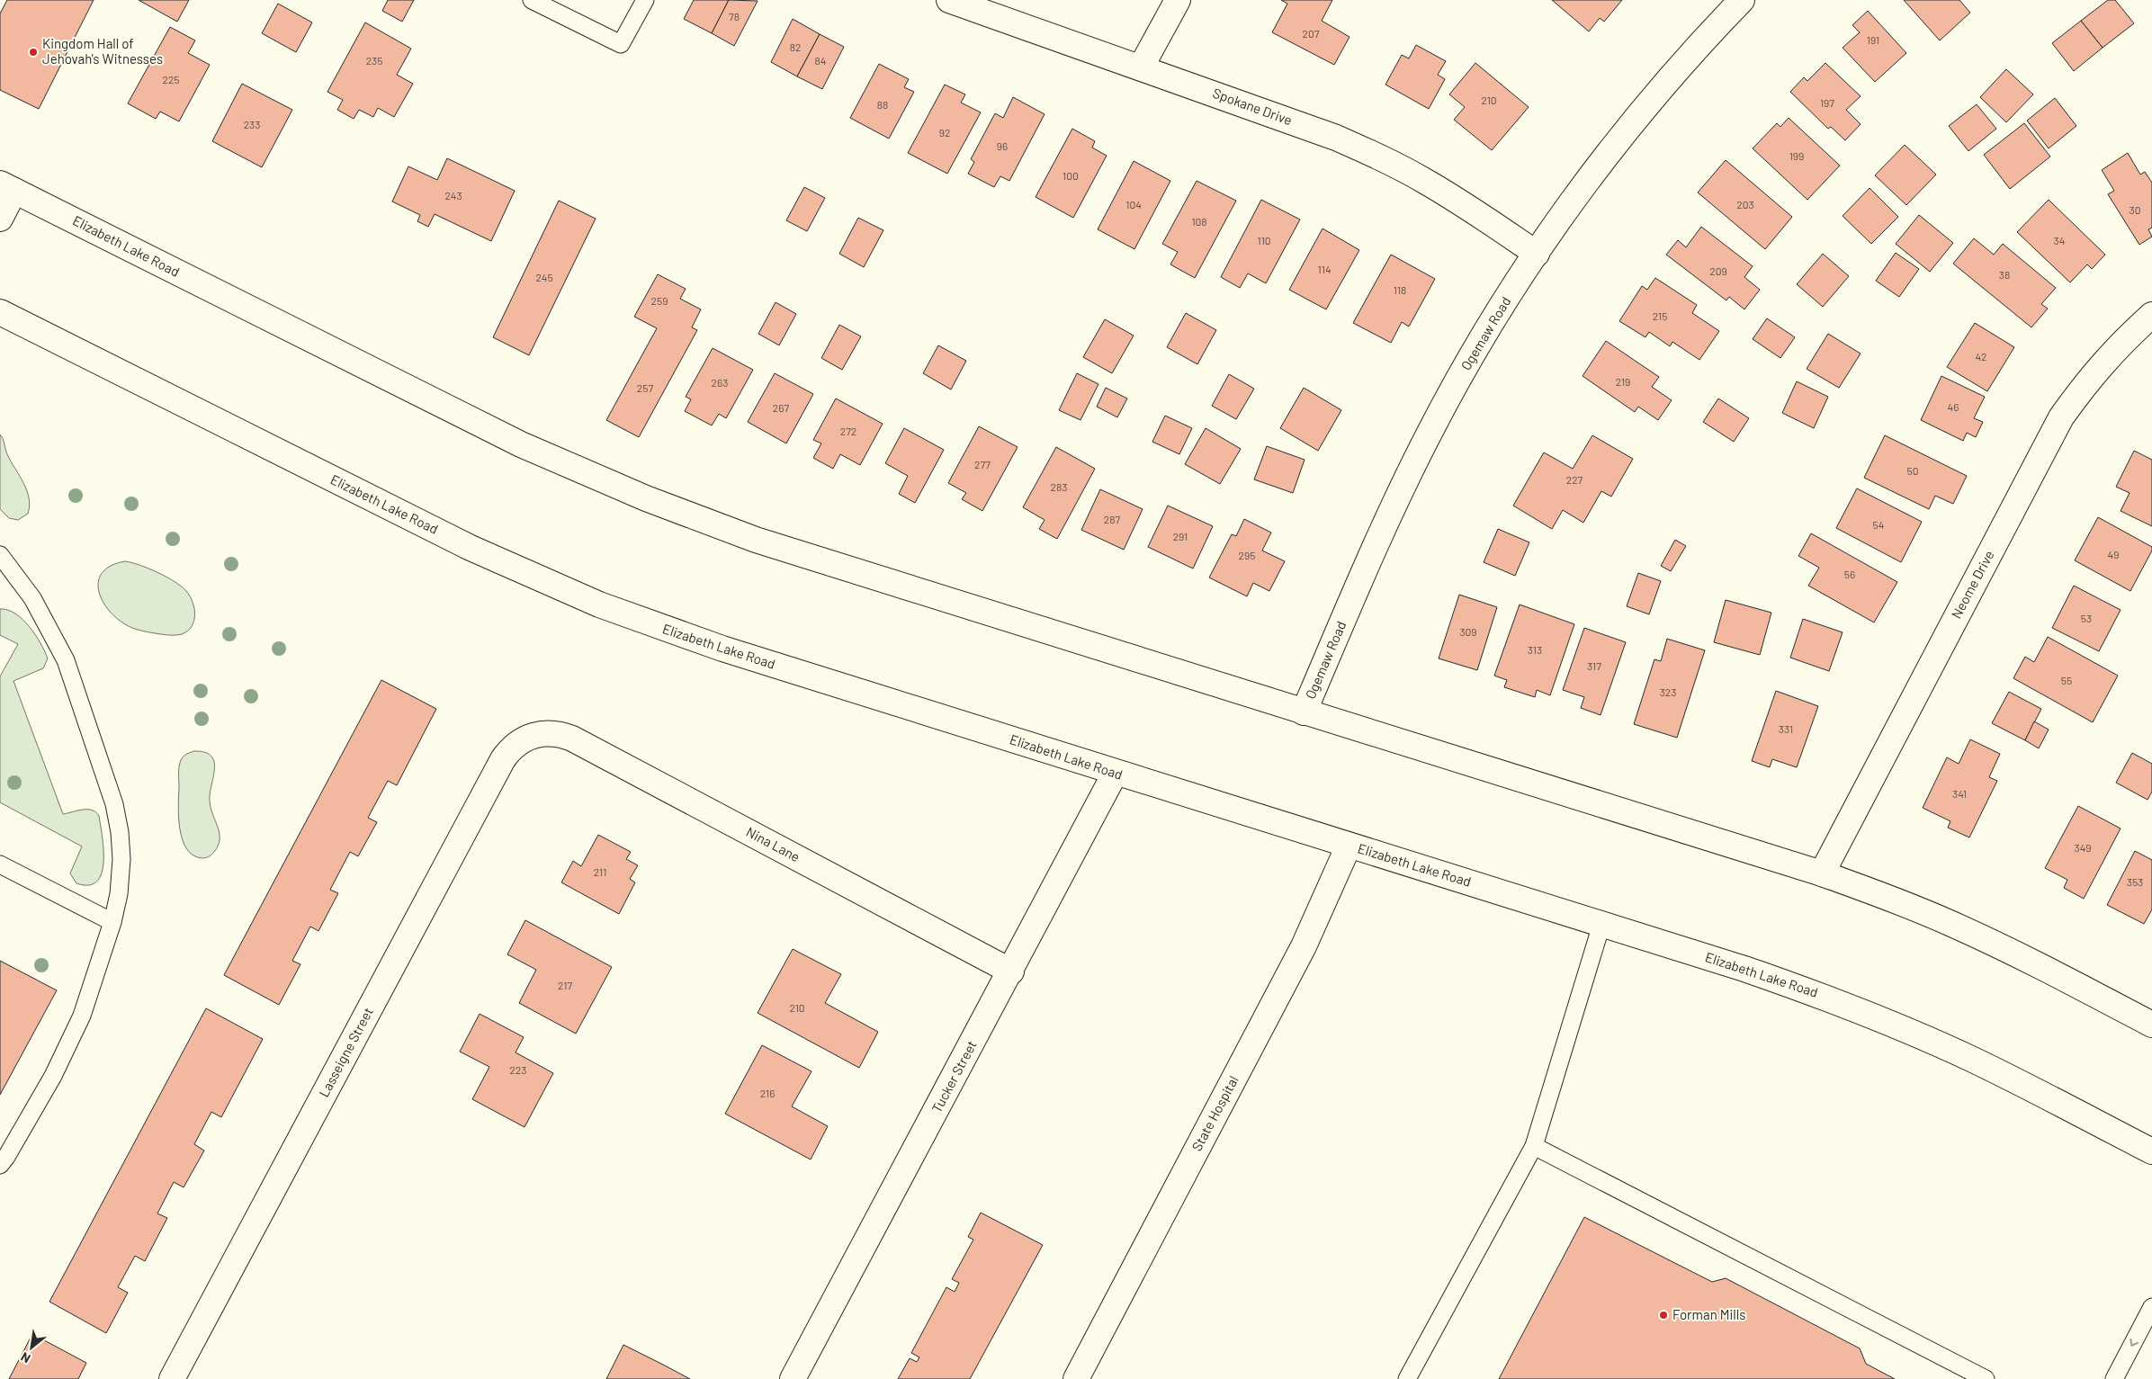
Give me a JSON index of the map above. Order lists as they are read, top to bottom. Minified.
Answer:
{"streets":{"street":["Spokane Drive","Elizabeth Lake Road","Ogemaw Road","Neome Drive","Nina Lane","Lasseigne Street","Tucker Street","State Hospital"]},"crossings":[["Spokane Drive","Ogemaw Road"],["Elizabeth Lake Road","Ogemaw Road"],["Elizabeth Lake Road","Neome Drive"],["Elizabeth Lake Road","Tucker Street"],["Elizabeth Lake Road","State Hospital"],["Nina Lane","Lasseigne Street"],["Nina Lane","Tucker Street"]],"places":["Kingdom Hall of Jehovah's Witnesses","Forman Mills"],"house_numbers":["78","207","191","82","235","84","225","210","197","88","233","92","96","199","100","243","104","203","30","108","110","34","114","209","38","245","118","259","215","42","219","263","257","46","267","272","277","50","227","283","287","54","291","49","295","56","53","309","313","317","55","323","331","341","349","211","353","217","210","223","216"],"north":"bottom left"}
